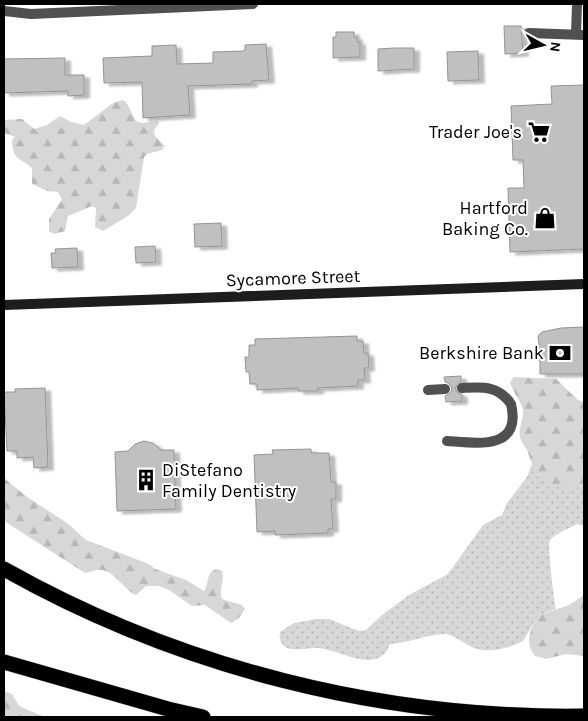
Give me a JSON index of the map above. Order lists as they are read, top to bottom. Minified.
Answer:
{"streets":{"street":["Sycamore Street"]},"places":{"supermarket":["Trader Joe's"],"shop":["Hartford Baking Co."],"bank":["Berkshire Bank"],"building":["DiStefano Family Dentistry"]},"north":"right"}
